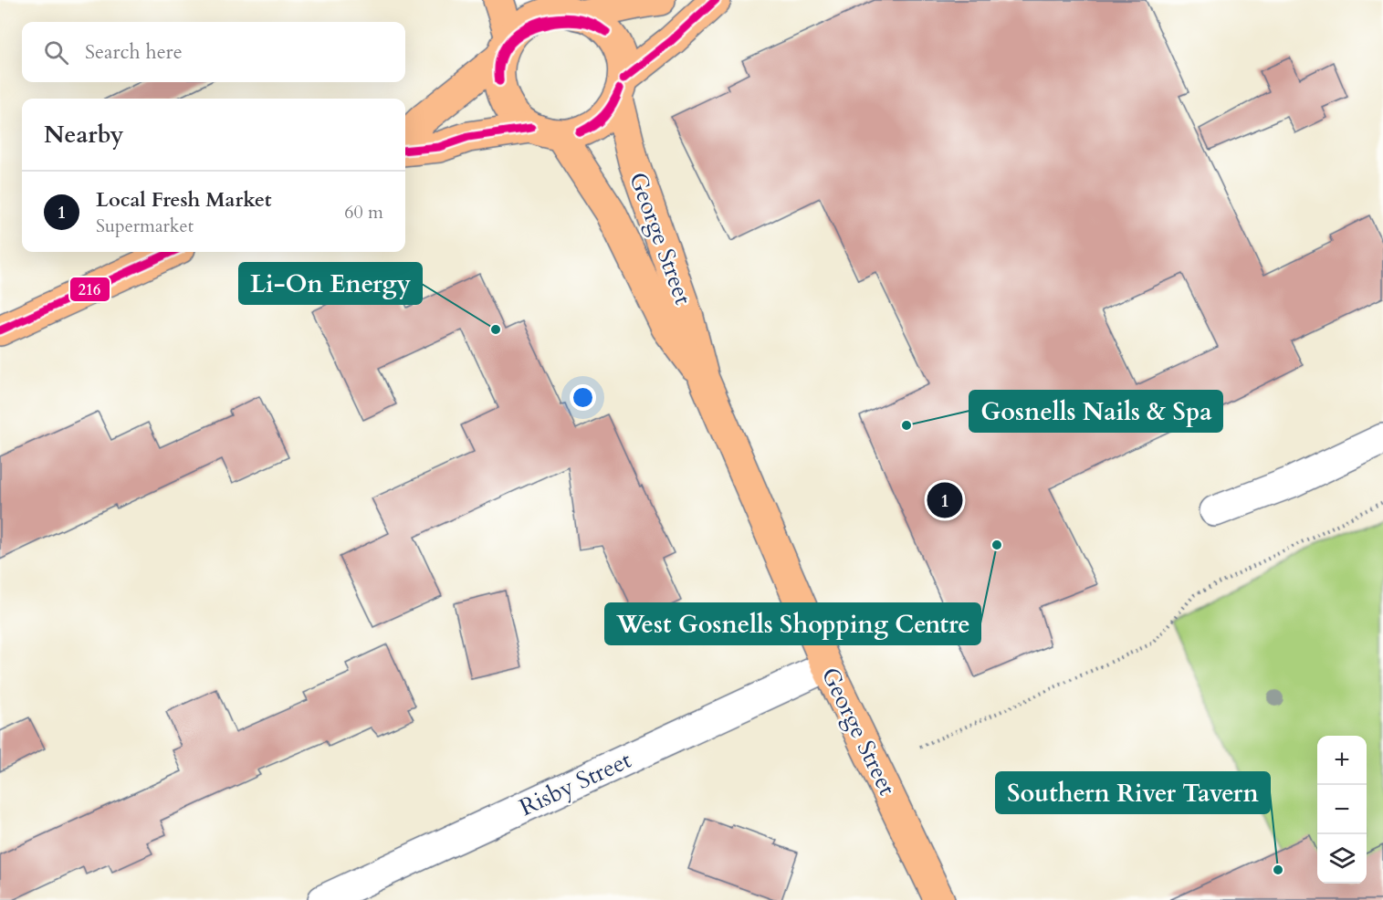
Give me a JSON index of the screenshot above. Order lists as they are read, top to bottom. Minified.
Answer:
{"streets":{"main road":["George Street"],"street":["Risby Street"]},"crossings":[["George Street","Risby Street"]],"places":["Li-On Energy","Gosnells Nails & Spa","West Gosnells Shopping Centre","Southern River Tavern"],"lines":["transit line 216"],"page":{"search":"Search here","heading":"Nearby","list":[{"mark":"1","name":"Local Fresh Market","note":"Supermarket","value":"60 m"}],"pins":"1","map_buttons":["+","−"]}}
